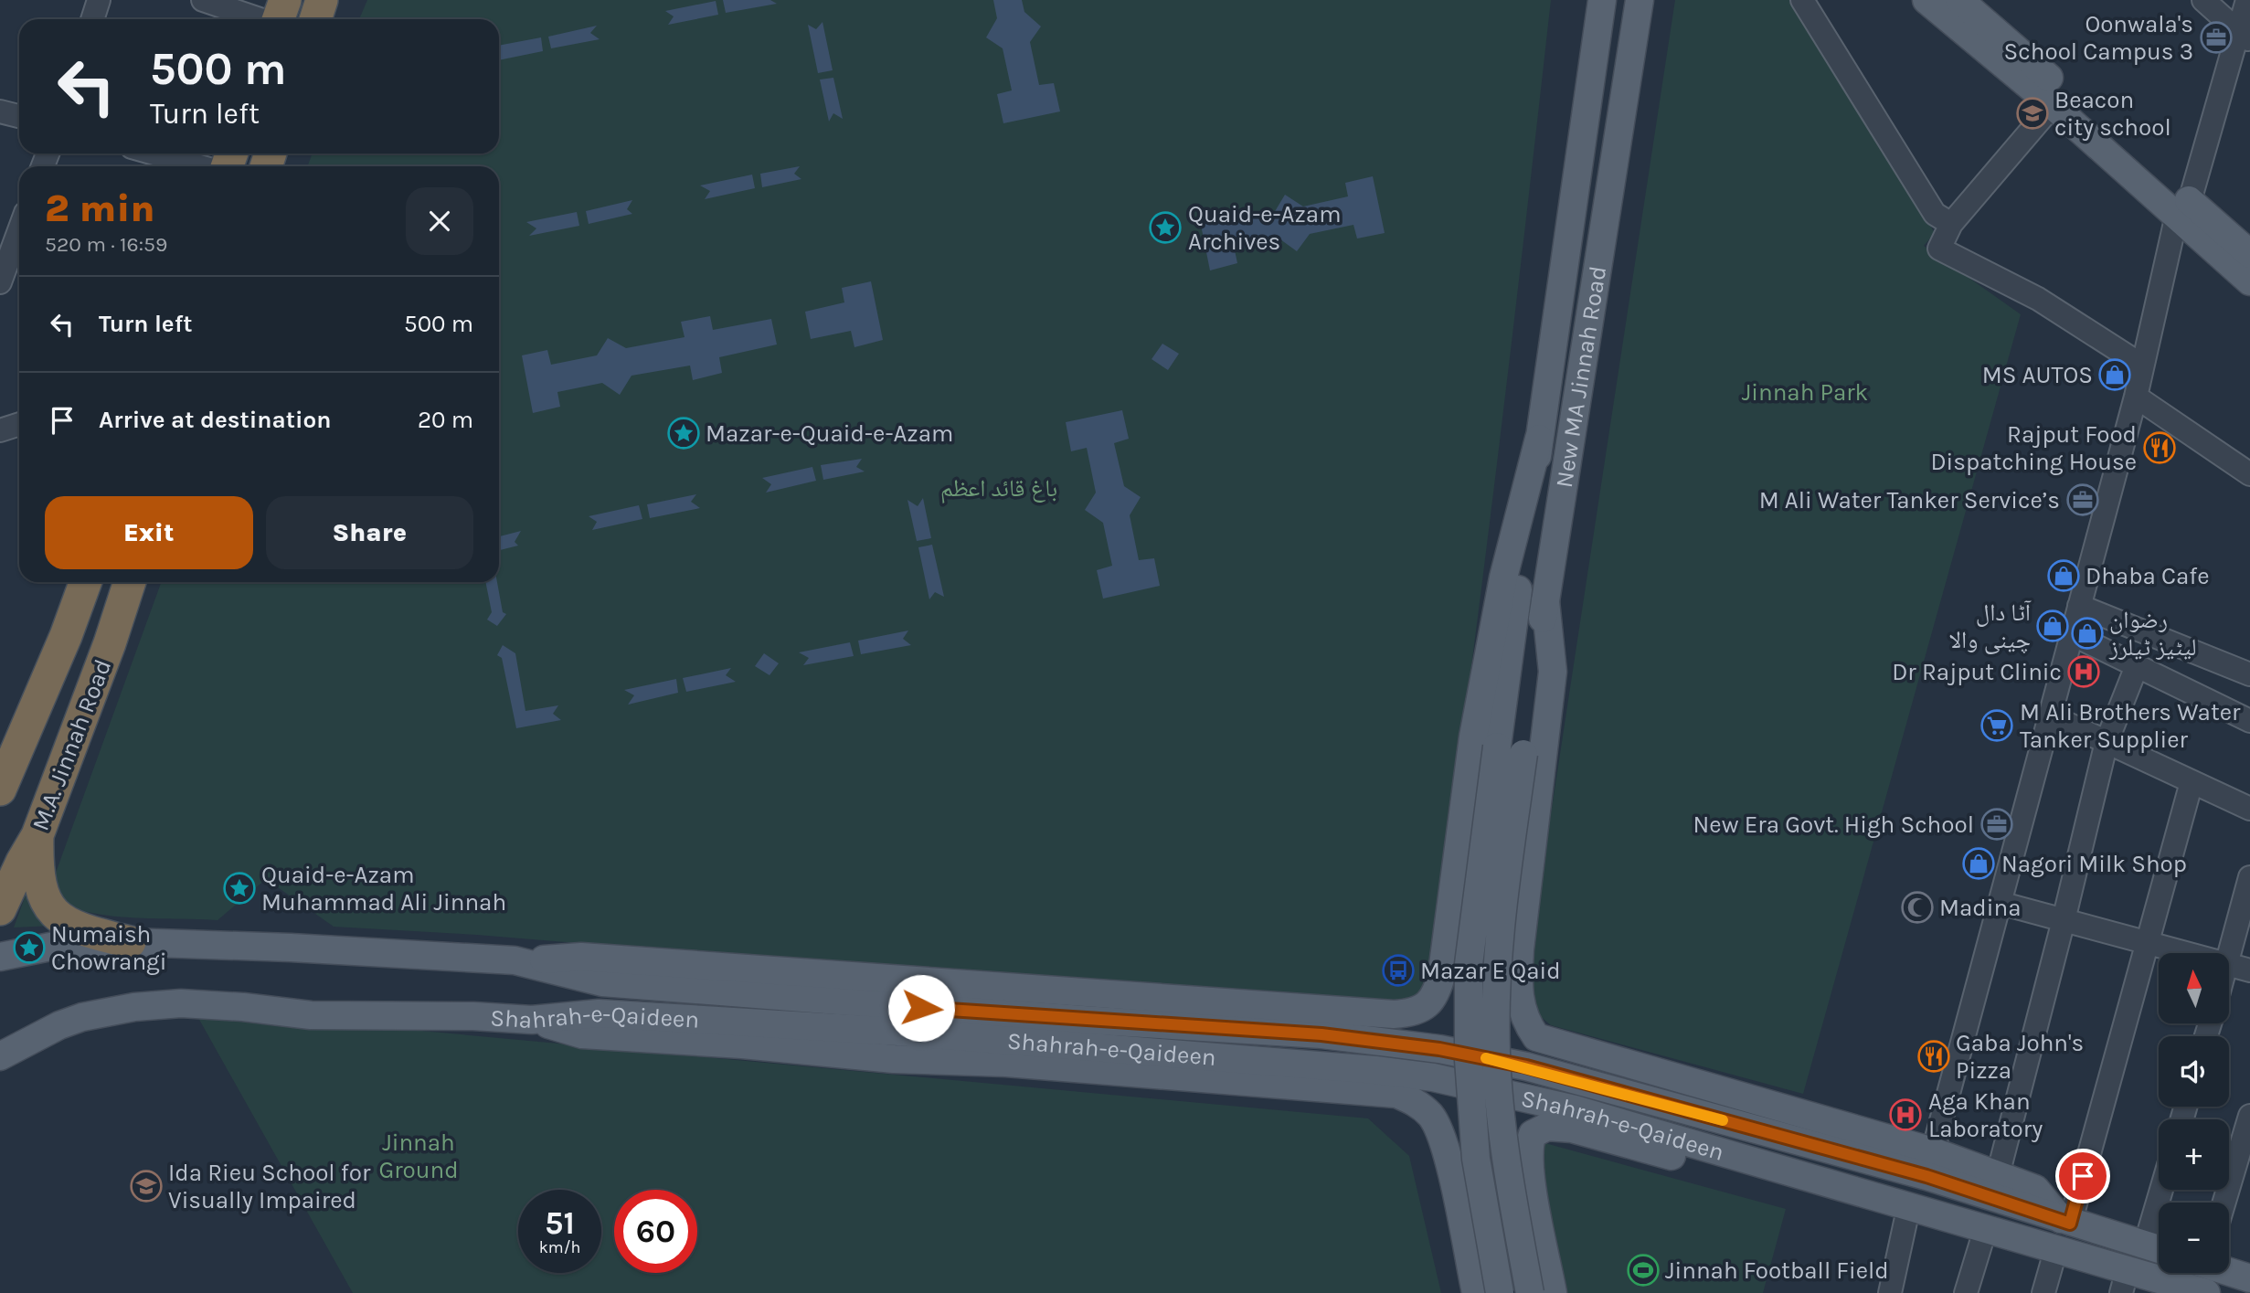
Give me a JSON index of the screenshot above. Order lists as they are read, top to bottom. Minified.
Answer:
{"streets":{"highway":["M.A. Jinnah Road"],"main road":["New MA Jinnah Road","Shahrah-e-Qaideen"]},"parks":["Jinnah Park","باغ قائد اعظم","Jinnah Ground"],"places":{"office":["Oonwala's School Campus 3","M Ali Water Tanker Service’s","New Era Govt. High School"],"school or university":["Beacon city school","Ida Rieu School for Visually Impaired"],"place":["Quaid-e-Azam Archives","Mazar-e-Quaid-e-Azam","Quaid-e-Azam Muhammad Ali Jinnah","Numaish Chowrangi"],"shop":["MS AUTOS","Dhaba Cafe","آٹا دال چینی والا","رضوان لیٹیز ٹیلرز","Nagori Milk Shop"],"restaurant":["Rajput Food Dispatching House","Gaba John's Pizza"],"hospital":["Dr Rajput Clinic","Aga Khan Laboratory"],"supermarket":["M Ali Brothers Water Tanker Supplier"],"mosque":["Madina"],"bus stop":["Mazar E Qaid"],"sports":["Jinnah Football Field"]},"north":"top","page":{"turn":["500 m","Turn left"],"heading":["2 min","520 m · 16:59"],"list":[{"name":"Turn left","value":"500 m"},{"name":"Arrive at destination","value":"20 m"}],"buttons":["Exit","Share"],"map_buttons":["+","−"],"speed":"51 km/h","limit":"60"}}
